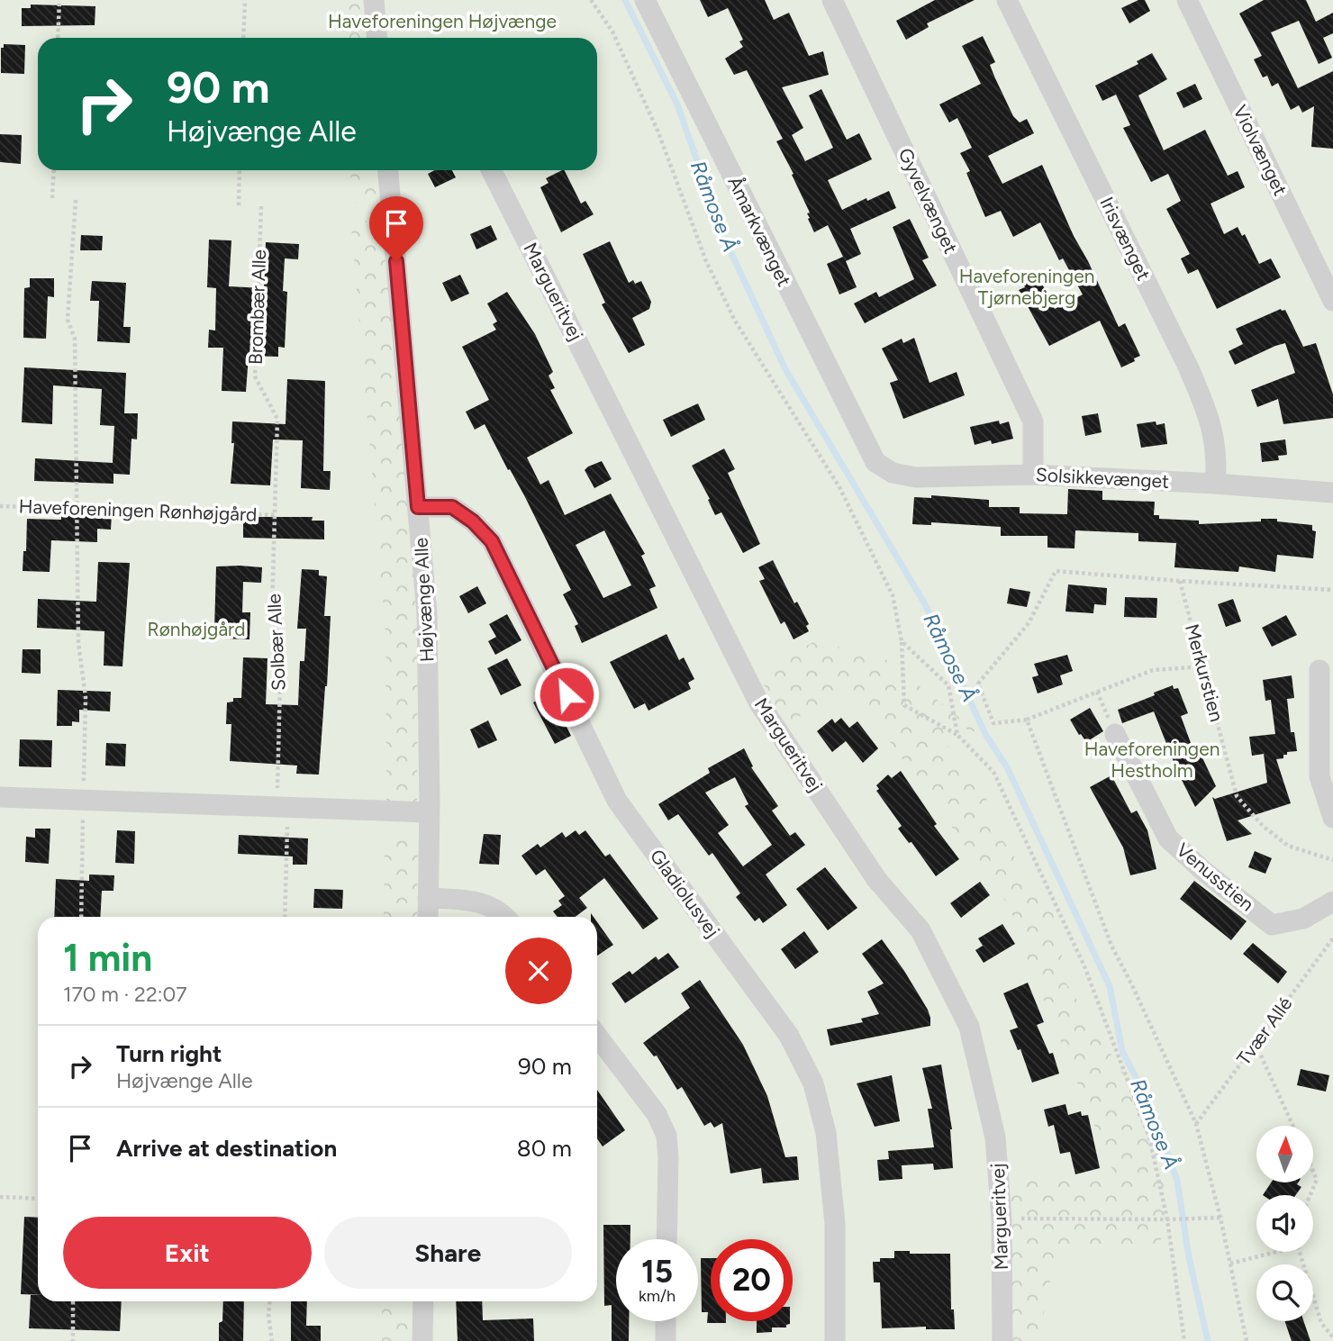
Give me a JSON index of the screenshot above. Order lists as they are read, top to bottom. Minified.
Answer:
{"streets":{"street":["Violvænget","Gyvelvænget","Åmarkvænget","Irisvænget","Margueritvej","Solsikkevænget","Højvænge Alle","Venusstien","Gladiolusvej"],"path":["Brombær Alle","Haveforeningen Rønhøjgård","Solbær Alle","Merkurstien","Tvær Allé"]},"crossings":[["Gyvelvænget","Solsikkevænget"],["Åmarkvænget","Solsikkevænget"],["Irisvænget","Solsikkevænget"],["Brombær Alle","Haveforeningen Rønhøjgård"],["Brombær Alle","Solbær Alle"],["Haveforeningen Rønhøjgård","Solbær Alle"],["Højvænge Alle","Gladiolusvej"]],"water":["Råmose Å"],"parks":["Haveforeningen Højvænge","Haveforeningen Tjørnebjerg","Rønhøjgård","Haveforeningen Hestholm"],"north":"top","page":{"turn":["90 m","Højvænge Alle"],"heading":["1 min","170 m · 22:07"],"list":[{"name":"Turn right","note":"Højvænge Alle","value":"90 m"},{"name":"Arrive at destination","value":"80 m"}],"buttons":["Exit","Share"],"speed":"15 km/h","limit":"20"}}
